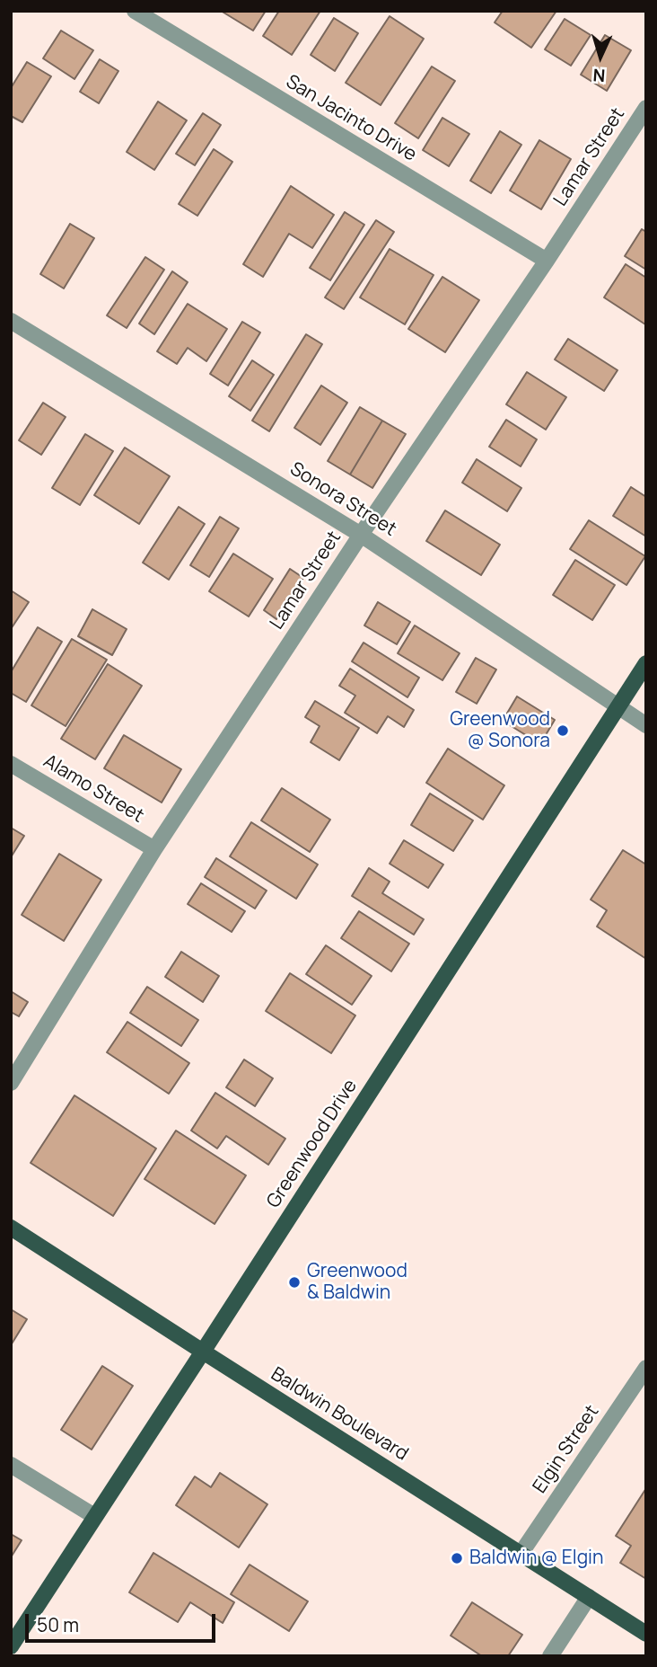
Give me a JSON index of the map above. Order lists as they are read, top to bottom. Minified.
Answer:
{"streets":{"main road":["Greenwood Drive","Baldwin Boulevard"],"street":["San Jacinto Drive","Lamar Street","Sonora Street","Alamo Street","Elgin Street"]},"crossings":[["San Jacinto Drive","Lamar Street"],["Lamar Street","Sonora Street"],["Lamar Street","Alamo Street"],["Sonora Street","Greenwood Drive"],["Greenwood Drive","Baldwin Boulevard"],["Baldwin Boulevard","Elgin Street"]],"places":["Greenwood @ Sonora","Greenwood & Baldwin","Baldwin @ Elgin"],"scale_bar":"50 m","north":"bottom"}
